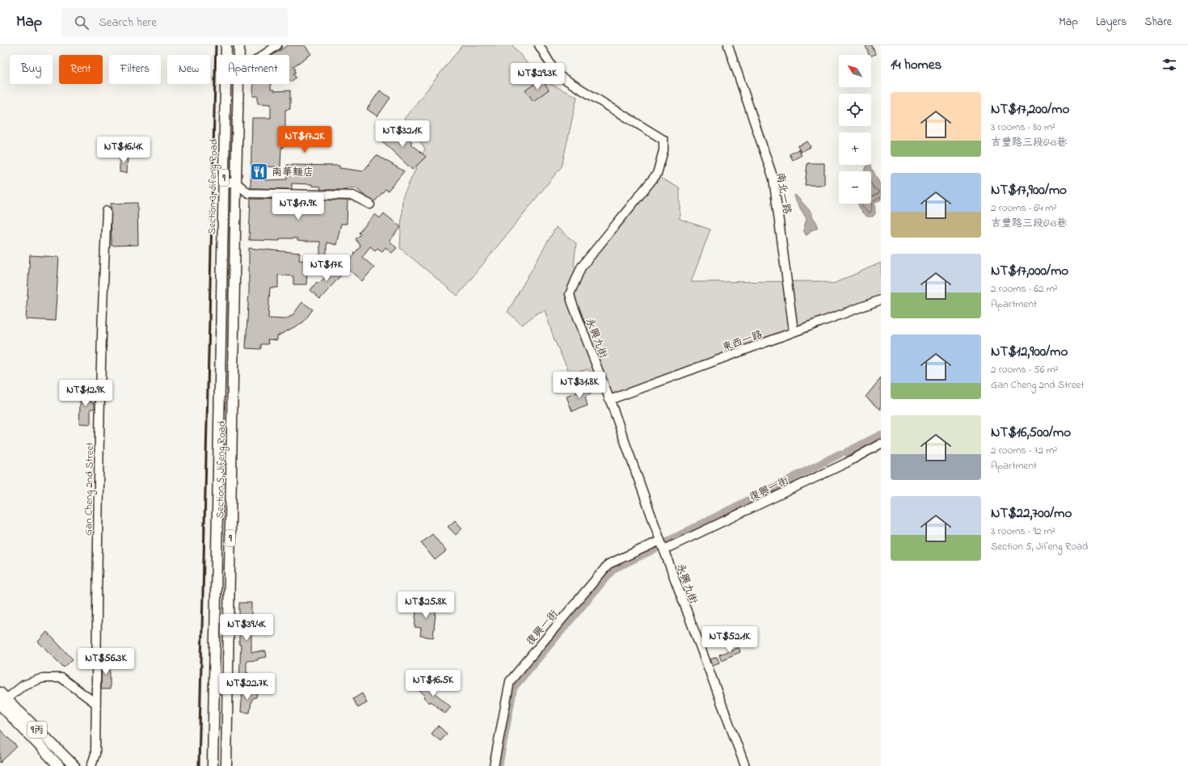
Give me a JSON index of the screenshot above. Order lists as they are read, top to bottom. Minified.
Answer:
{"streets":{"main road":["9","Section 3, Jifeng Road","Section 5, Jifeng Road","9丙"],"street":["南北一路","永興九街","東西一路","復興一街","Gan Cheng 2nd Street"]},"crossings":[["9","Section 5, Jifeng Road"],["Section 3, Jifeng Road","Section 5, Jifeng Road"],["南北一路","東西一路"],["永興九街","東西一路"],["永興九街","復興一街"]],"places":{"restaurant":["南華麵店"]},"north":"top left","page":{"header":"Map","search":"Search here","nav":["Map","Layers","Share"],"heading":"14 homes","map_buttons":["+","−"],"chip":["Buy","Rent","Filters","New","Apartment"],"price":["NT$29.3K","NT$32.1K","NT$17.2K","NT$16.4K","NT$17.9K","NT$17K","NT$31.8K","NT$12.9K","NT$25.8K","NT$39.4K","NT$52.1K","NT$56.3K","NT$16.5K","NT$22.7K"],"list":[{"name":"NT$17,200/mo","note":"3 rooms · 80 m² · 吉豐路三段643巷"},{"name":"NT$17,900/mo","note":"2 rooms · 64 m² · 吉豐路三段643巷"},{"name":"NT$17,000/mo","note":"2 rooms · 62 m² · Apartment"},{"name":"NT$12,900/mo","note":"2 rooms · 56 m² · Gan Cheng 2nd Street"},{"name":"NT$16,500/mo","note":"2 rooms · 72 m² · Apartment"},{"name":"NT$22,700/mo","note":"3 rooms · 92 m² · Section 5, Jifeng Road"}]}}
